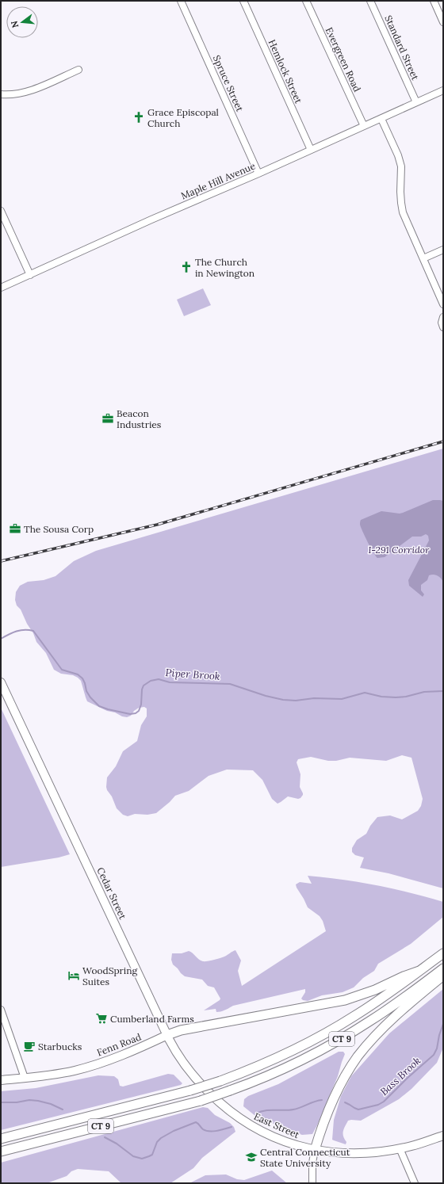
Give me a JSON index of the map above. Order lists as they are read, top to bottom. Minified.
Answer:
{"streets":{"highway":["CT 9"],"main road":["Cedar Street","Fenn Road","East Street"],"street":["Standard Street","Evergreen Road","Hemlock Street","Spruce Street","Maple Hill Avenue"]},"crossings":[["Standard Street","Maple Hill Avenue"],["Evergreen Road","Maple Hill Avenue"],["Hemlock Street","Maple Hill Avenue"],["Spruce Street","Maple Hill Avenue"],["Cedar Street","Fenn Road"],["Cedar Street","East Street"]],"water":["Piper Brook","Bass Brook"],"parks":["I-291 Corridor"],"places":{"church":["Grace Episcopal Church","The Church in Newington"],"office":["Beacon Industries","The Sousa Corp"],"hotel":["WoodSpring Suites"],"supermarket":["Cumberland Farms"],"cafe":["Starbucks"],"school or university":["Central Connecticut State University"]},"north":"left"}
